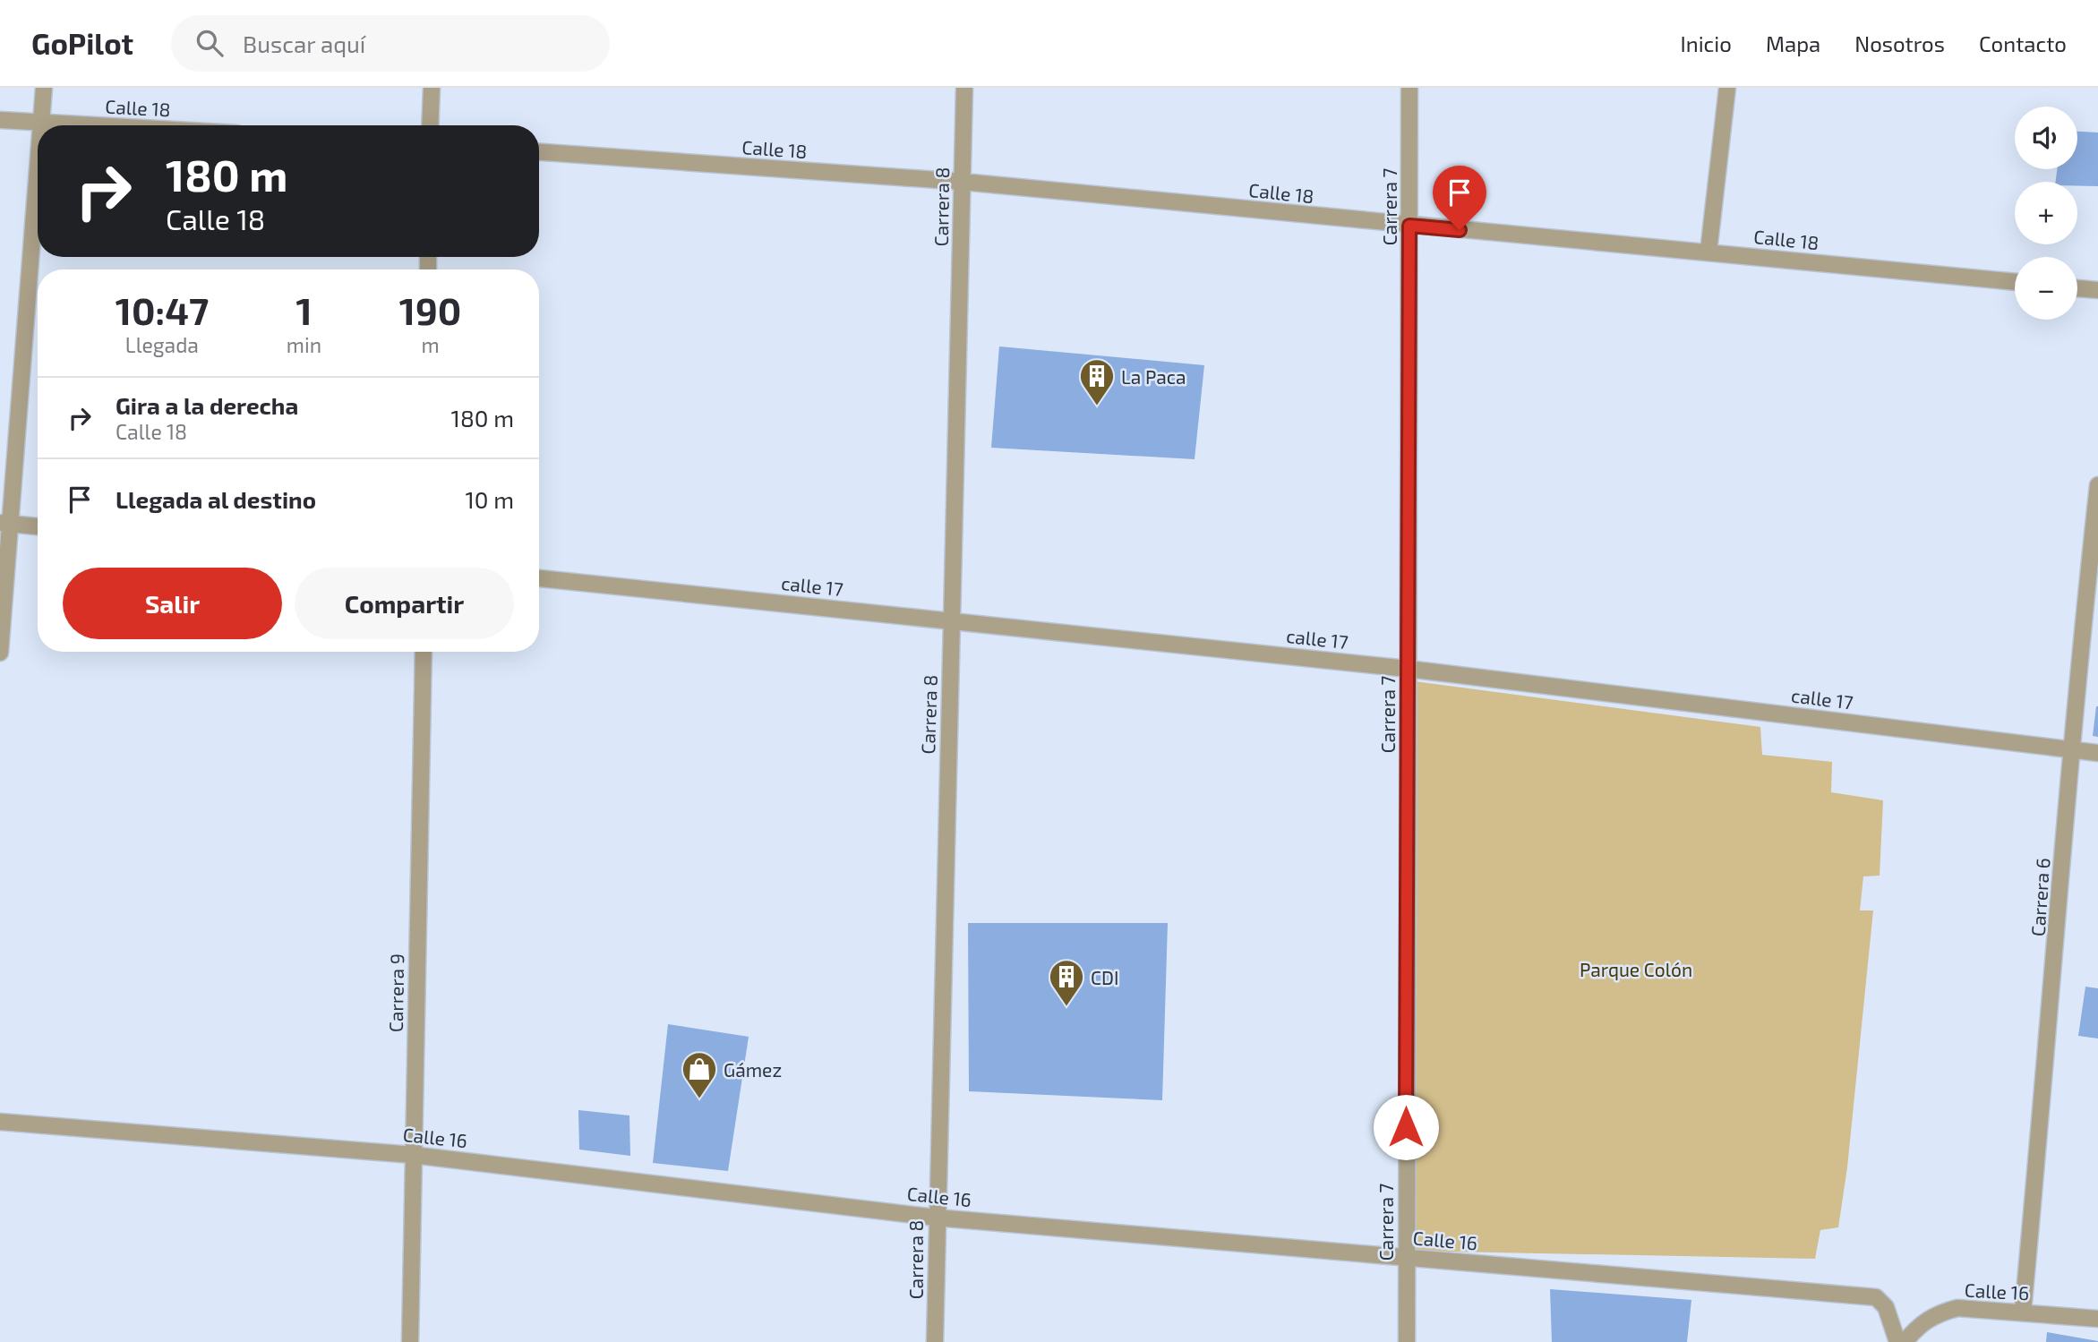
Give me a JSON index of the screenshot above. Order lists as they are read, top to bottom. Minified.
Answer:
{"streets":{"street":["Calle 18","Carrera 8","Carrera 7","calle 17","Carrera 6","Carrera 9","Calle 16"]},"crossings":[["Calle 18","Carrera 8"],["Calle 18","Carrera 7"],["Carrera 8","calle 17"],["Carrera 8","Calle 16"],["Carrera 7","calle 17"],["Carrera 7","Calle 16"],["calle 17","Carrera 6"],["Carrera 6","Calle 16"],["Carrera 9","Calle 16"]],"parks":["Parque Colón"],"places":{"building":["La Paca","CDI"],"shop":["Gámez"]},"page":{"header":"GoPilot","search":"Buscar aquí","nav":["Inicio","Mapa","Nosotros","Contacto"],"map_buttons":["+","−"],"turn":["180 m","Calle 18"],"eta":["10:47","Llegada","1","min","190","m"],"list":[{"name":"Gira a la derecha","note":"Calle 18","value":"180 m"},{"name":"Llegada al destino","value":"10 m"}],"buttons":["Salir","Compartir"]}}
